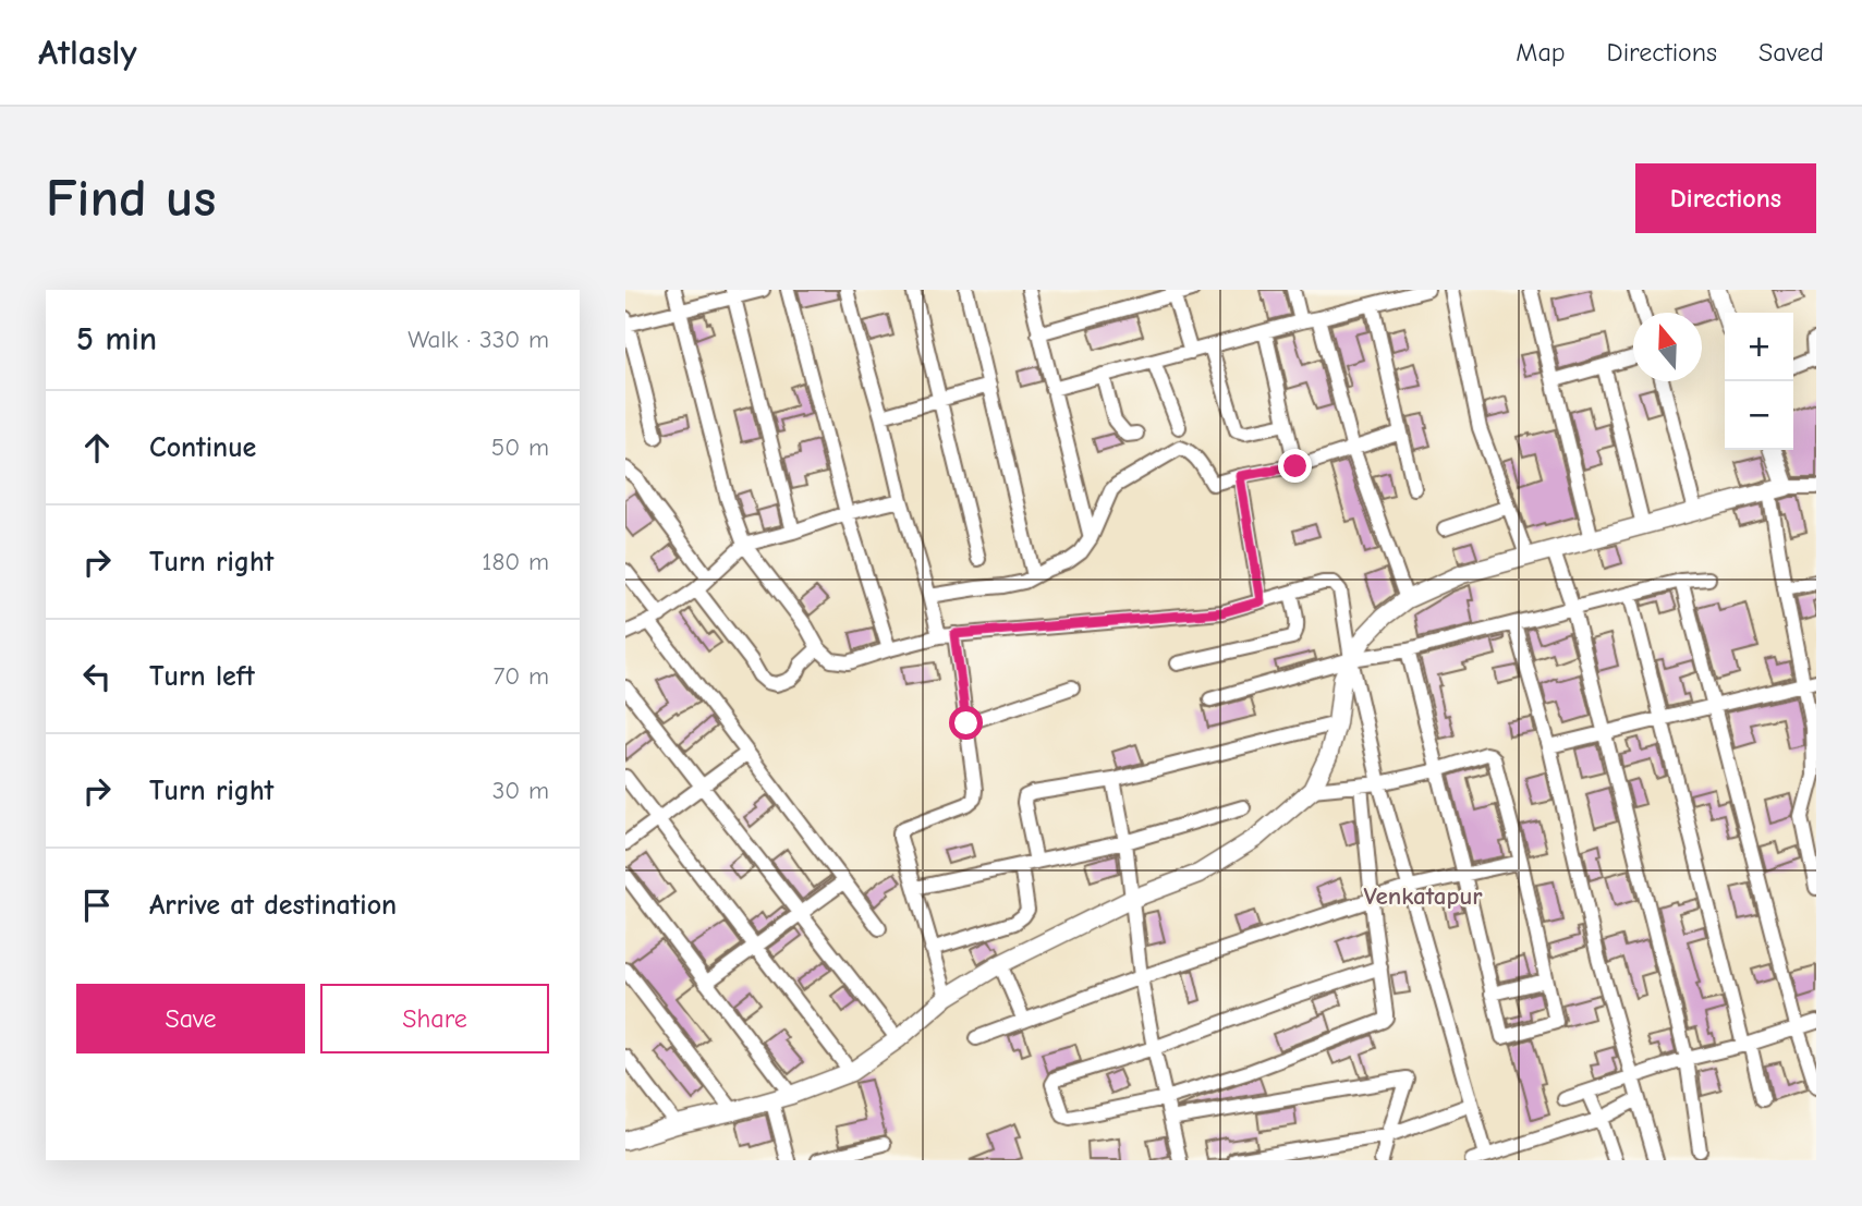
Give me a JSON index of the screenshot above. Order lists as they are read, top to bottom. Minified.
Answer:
{"districts":["Venkatapur"],"north":"top","page":{"header":"Atlasly","nav":["Map","Directions","Saved"],"buttons":["Directions",["Save","Share"]],"title":"Find us","heading":["5 min","Walk · 330 m"],"map_buttons":["+","−"],"list":[["Continue","50 m"],["Turn right","180 m"],["Turn left","70 m"],["Turn right","30 m"],"Arrive at destination"]}}
